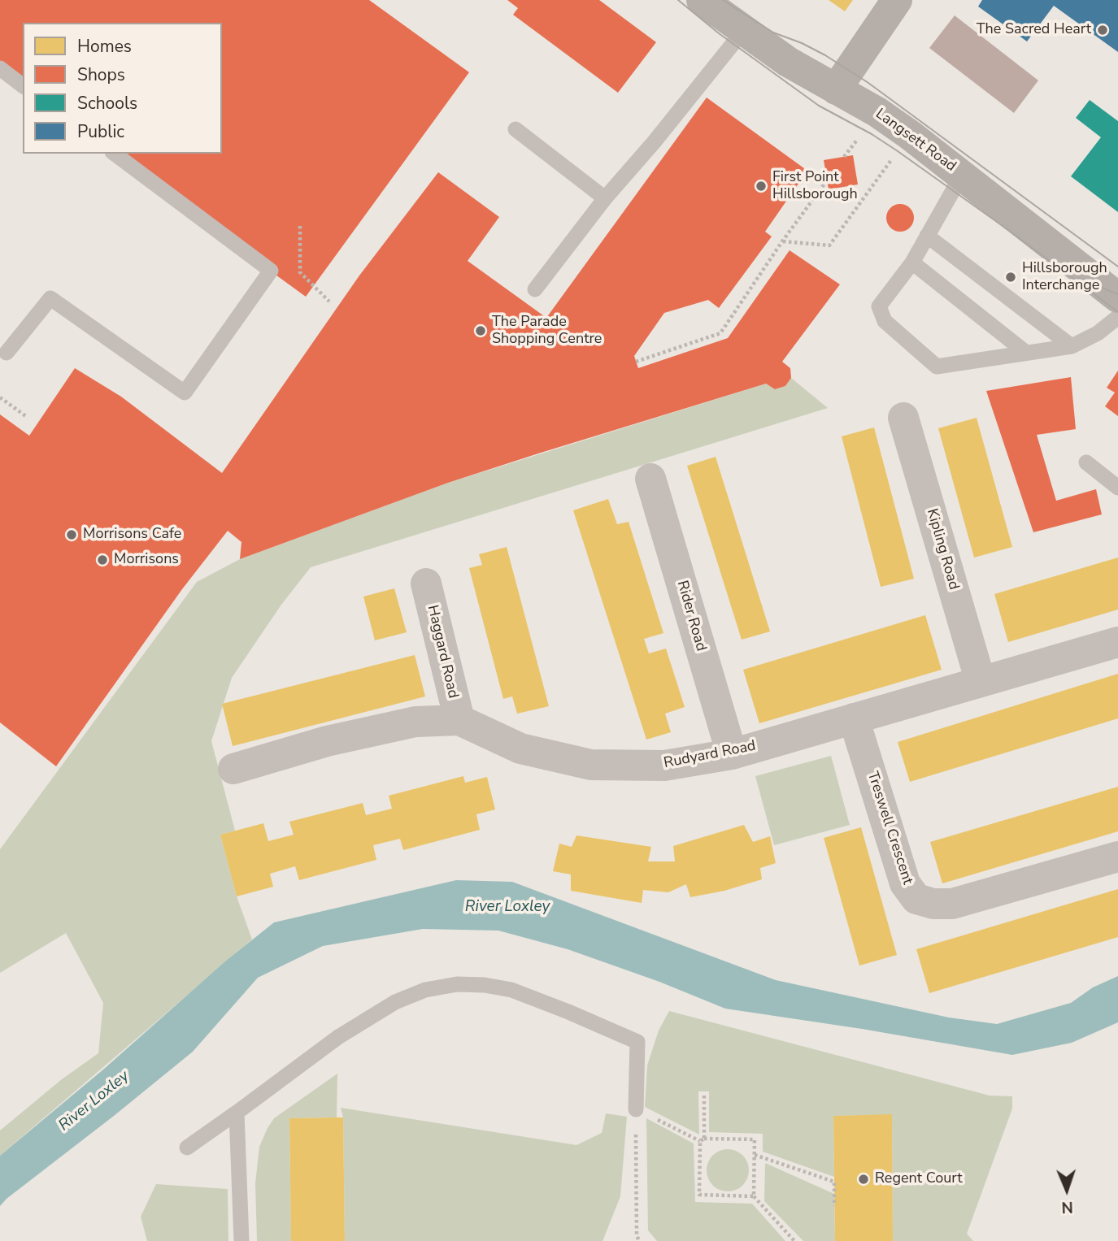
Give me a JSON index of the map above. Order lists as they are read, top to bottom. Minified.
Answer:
{"streets":{"street":["Langsett Road","Kipling Road","Rider Road","Haggard Road","Rudyard Road","Treswell Crescent"]},"crossings":[["Kipling Road","Rudyard Road"],["Rider Road","Rudyard Road"],["Haggard Road","Rudyard Road"],["Rudyard Road","Treswell Crescent"]],"water":["River Loxley"],"places":["The Sacred Heart","First Point Hillsborough","Hillsborough Interchange","The Parade Shopping Centre","Morrisons Cafe","Morrisons","Regent Court"],"legend":["Homes","Shops","Schools","Public"],"north":"bottom"}
